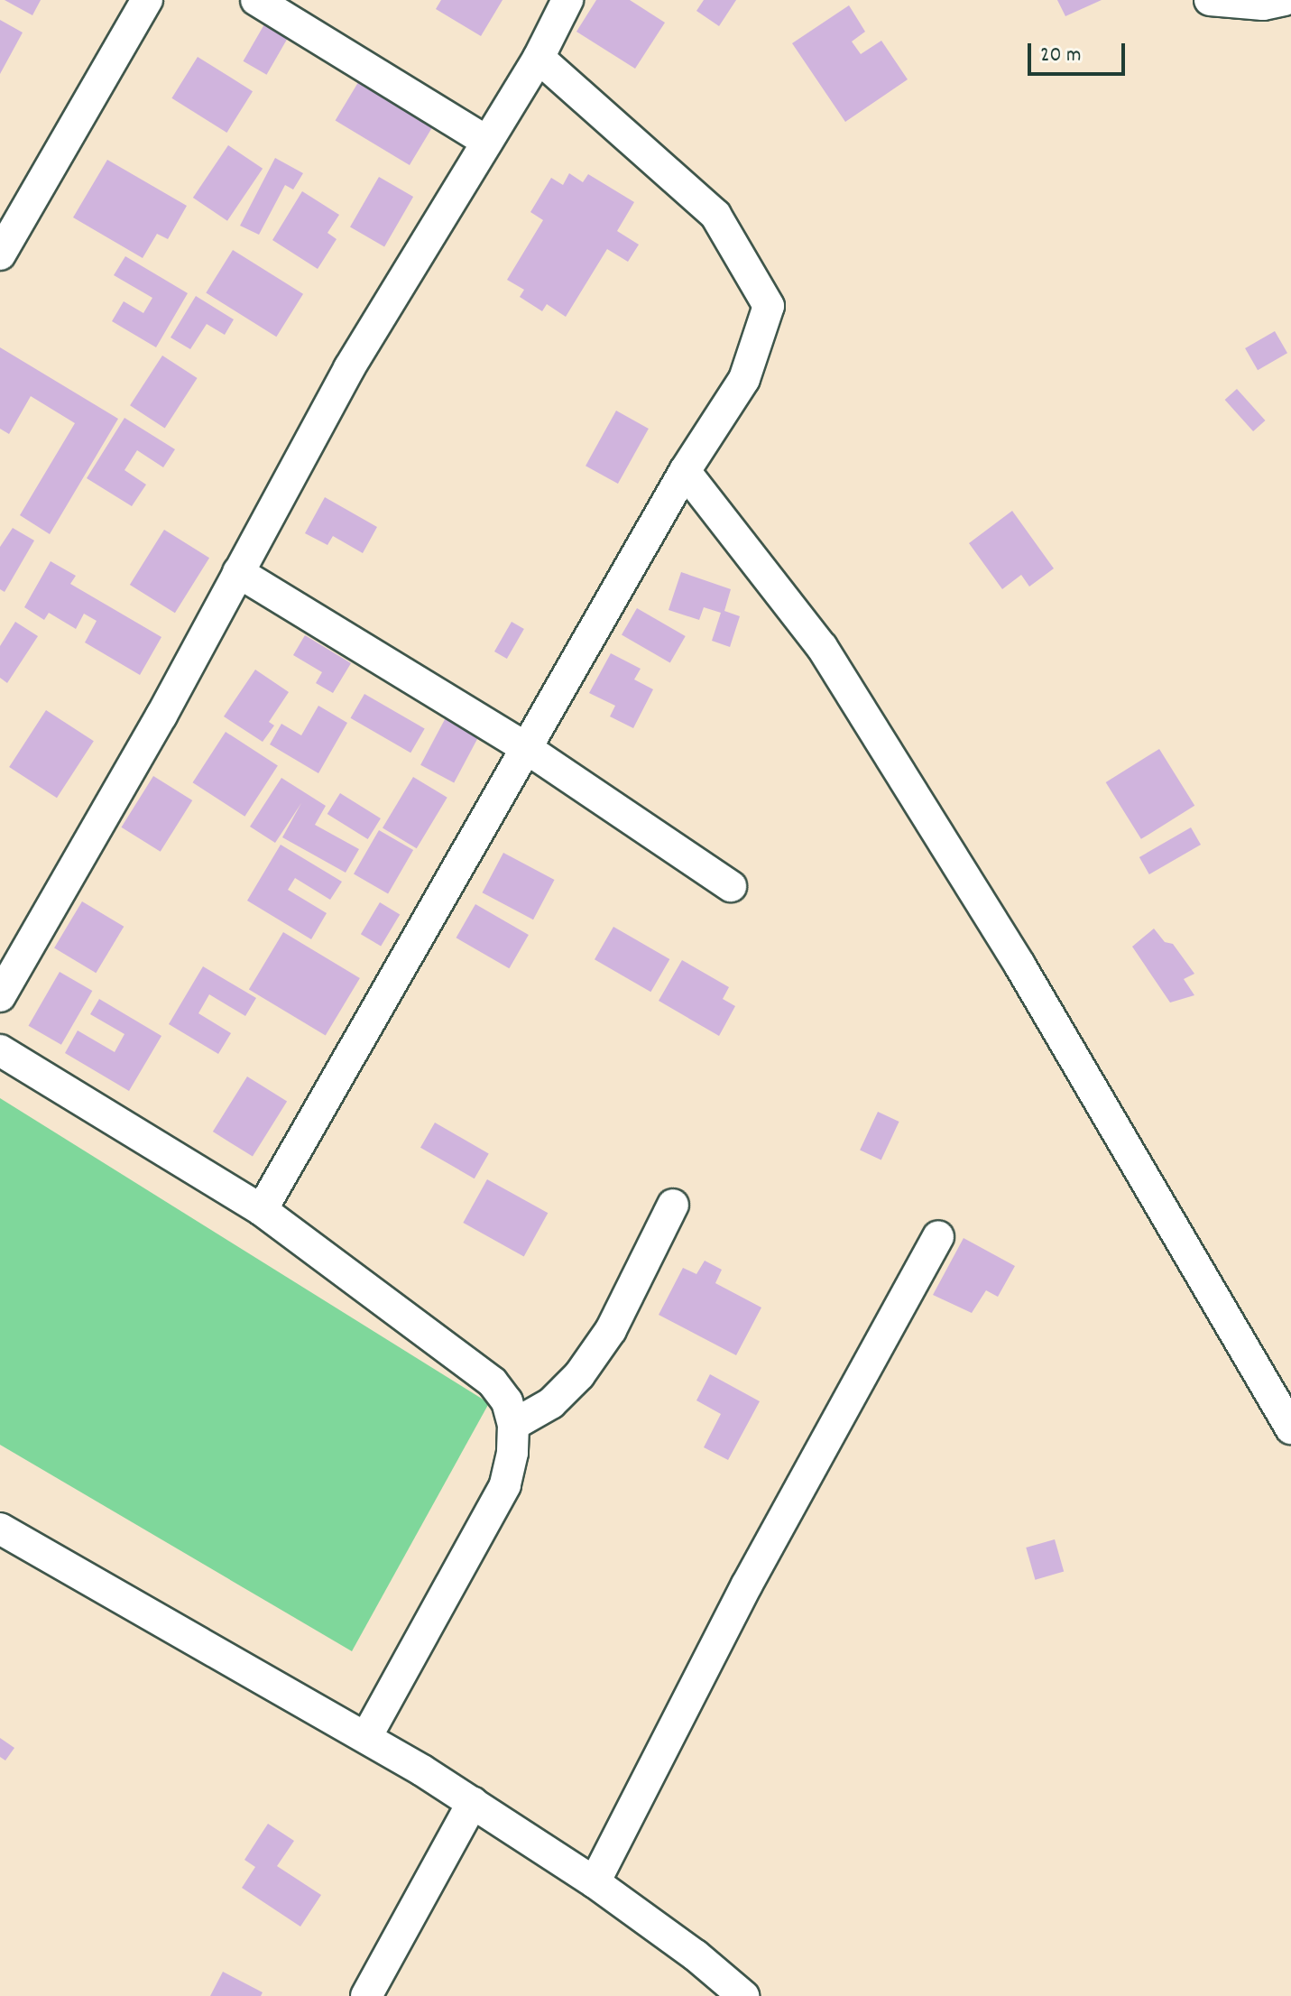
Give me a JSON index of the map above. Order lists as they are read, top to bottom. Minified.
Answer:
{"scale_bar":"20 m"}
